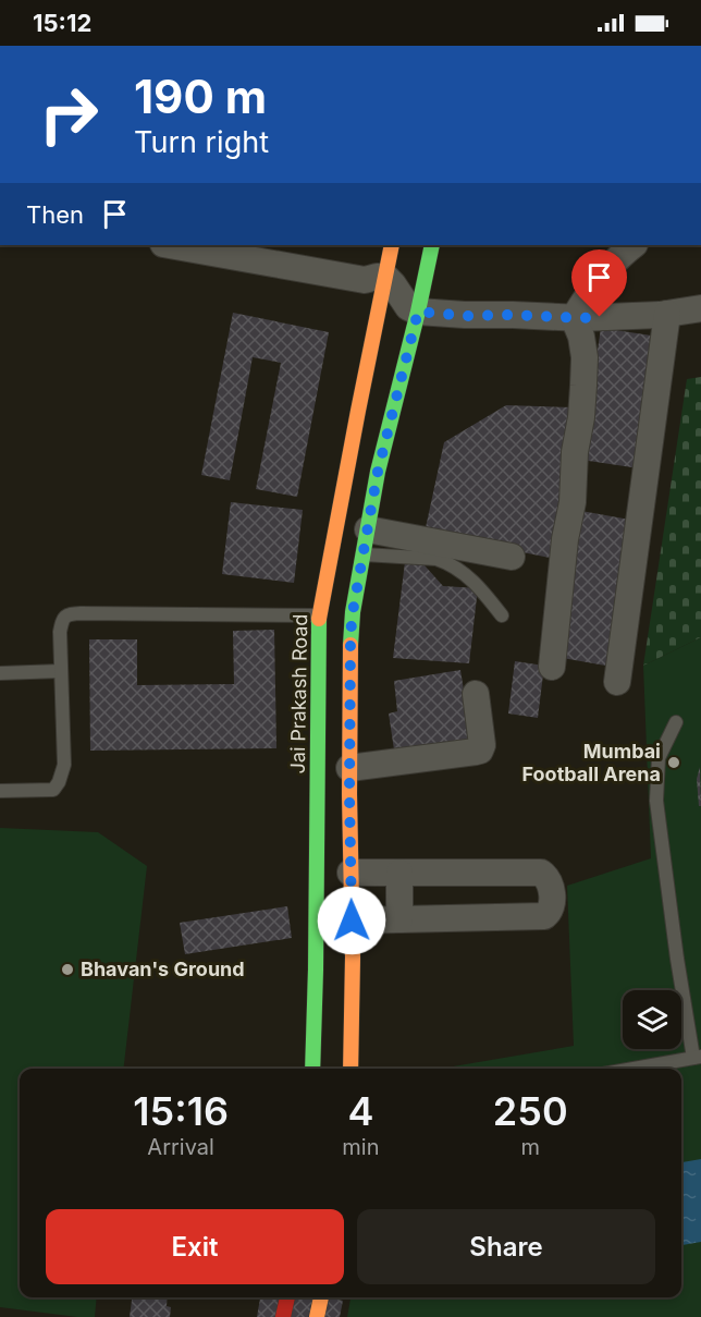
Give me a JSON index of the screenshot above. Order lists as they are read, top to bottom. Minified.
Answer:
{"streets":{"main road":["Jai Prakash Road"]},"places":["Mumbai Football Arena","Bhavan's Ground"],"page":{"status":"15:12","turn":["190 m","Turn right"],"then":"Then","eta":["15:16","Arrival","4","min","250","m"],"buttons":["Exit","Share"]}}
